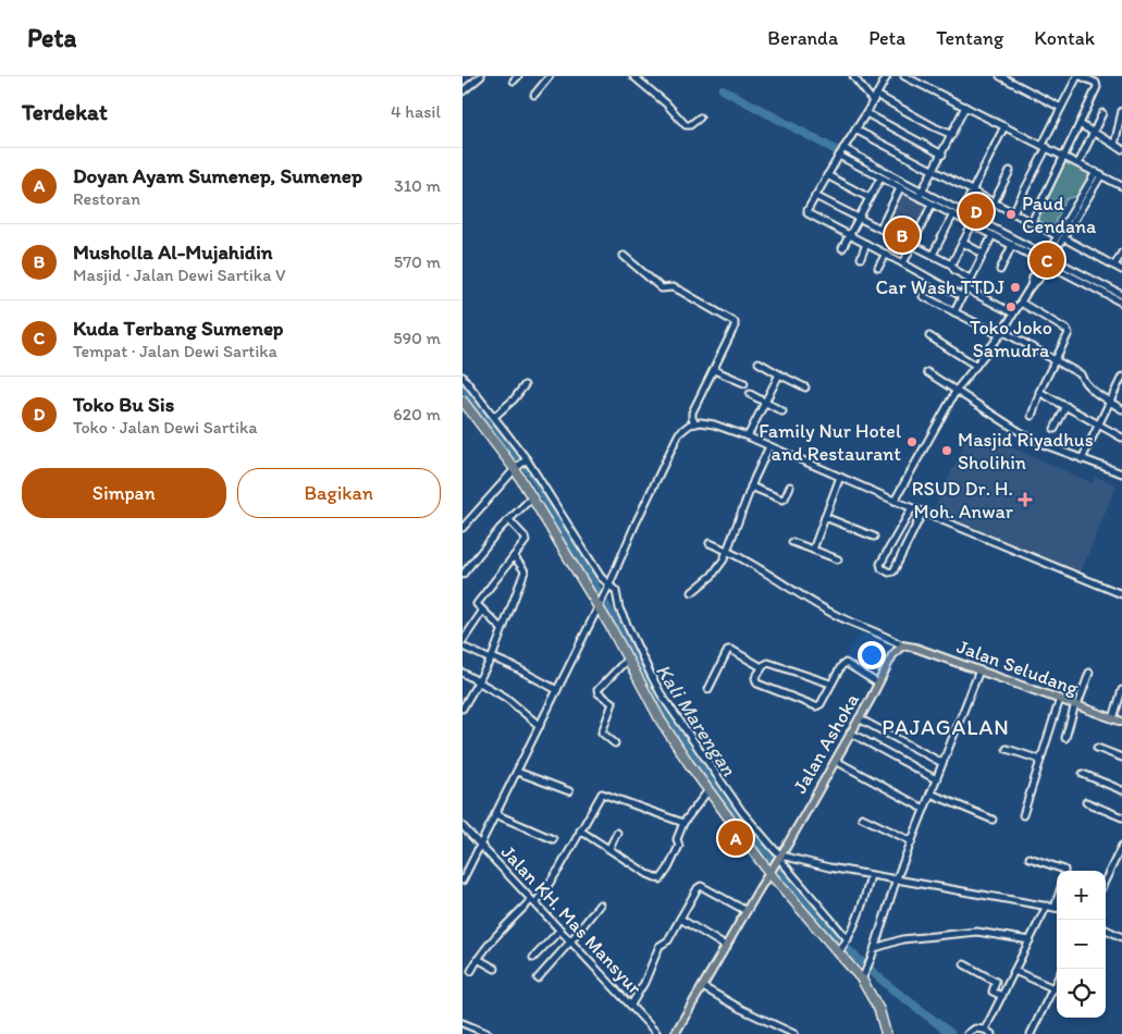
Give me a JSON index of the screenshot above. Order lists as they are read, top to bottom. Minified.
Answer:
{"streets":{"main road":["Jalan Seludang","Jalan Ashoka"],"street":["Jalan KH. Mas Mansyur"]},"crossings":[["Jalan Seludang","Jalan Ashoka"]],"districts":["PAJAGALAN"],"water":["Kali Marengan"],"places":{"other":["Paud Cendana","Car Wash TTDJ","Toko Joko Samudra","Family Nur Hotel and Restaurant","Masjid Riyadhus Sholihin"],"health":["RSUD Dr. H. Moh. Anwar"]},"page":{"header":"Peta","nav":["Beranda","Peta","Tentang","Kontak"],"heading":["Terdekat","4 hasil"],"list":[{"mark":"A","name":"Doyan Ayam Sumenep, Sumenep","note":"Restoran","value":"310 m"},{"mark":"B","name":"Musholla Al-Mujahidin","note":"Masjid · Jalan Dewi Sartika V","value":"570 m"},{"mark":"C","name":"Kuda Terbang Sumenep","note":"Tempat · Jalan Dewi Sartika","value":"590 m"},{"mark":"D","name":"Toko Bu Sis","note":"Toko · Jalan Dewi Sartika","value":"620 m"}],"pins":["D","B","C","A"],"buttons":["Simpan","Bagikan"],"map_buttons":["+","−"]}}
